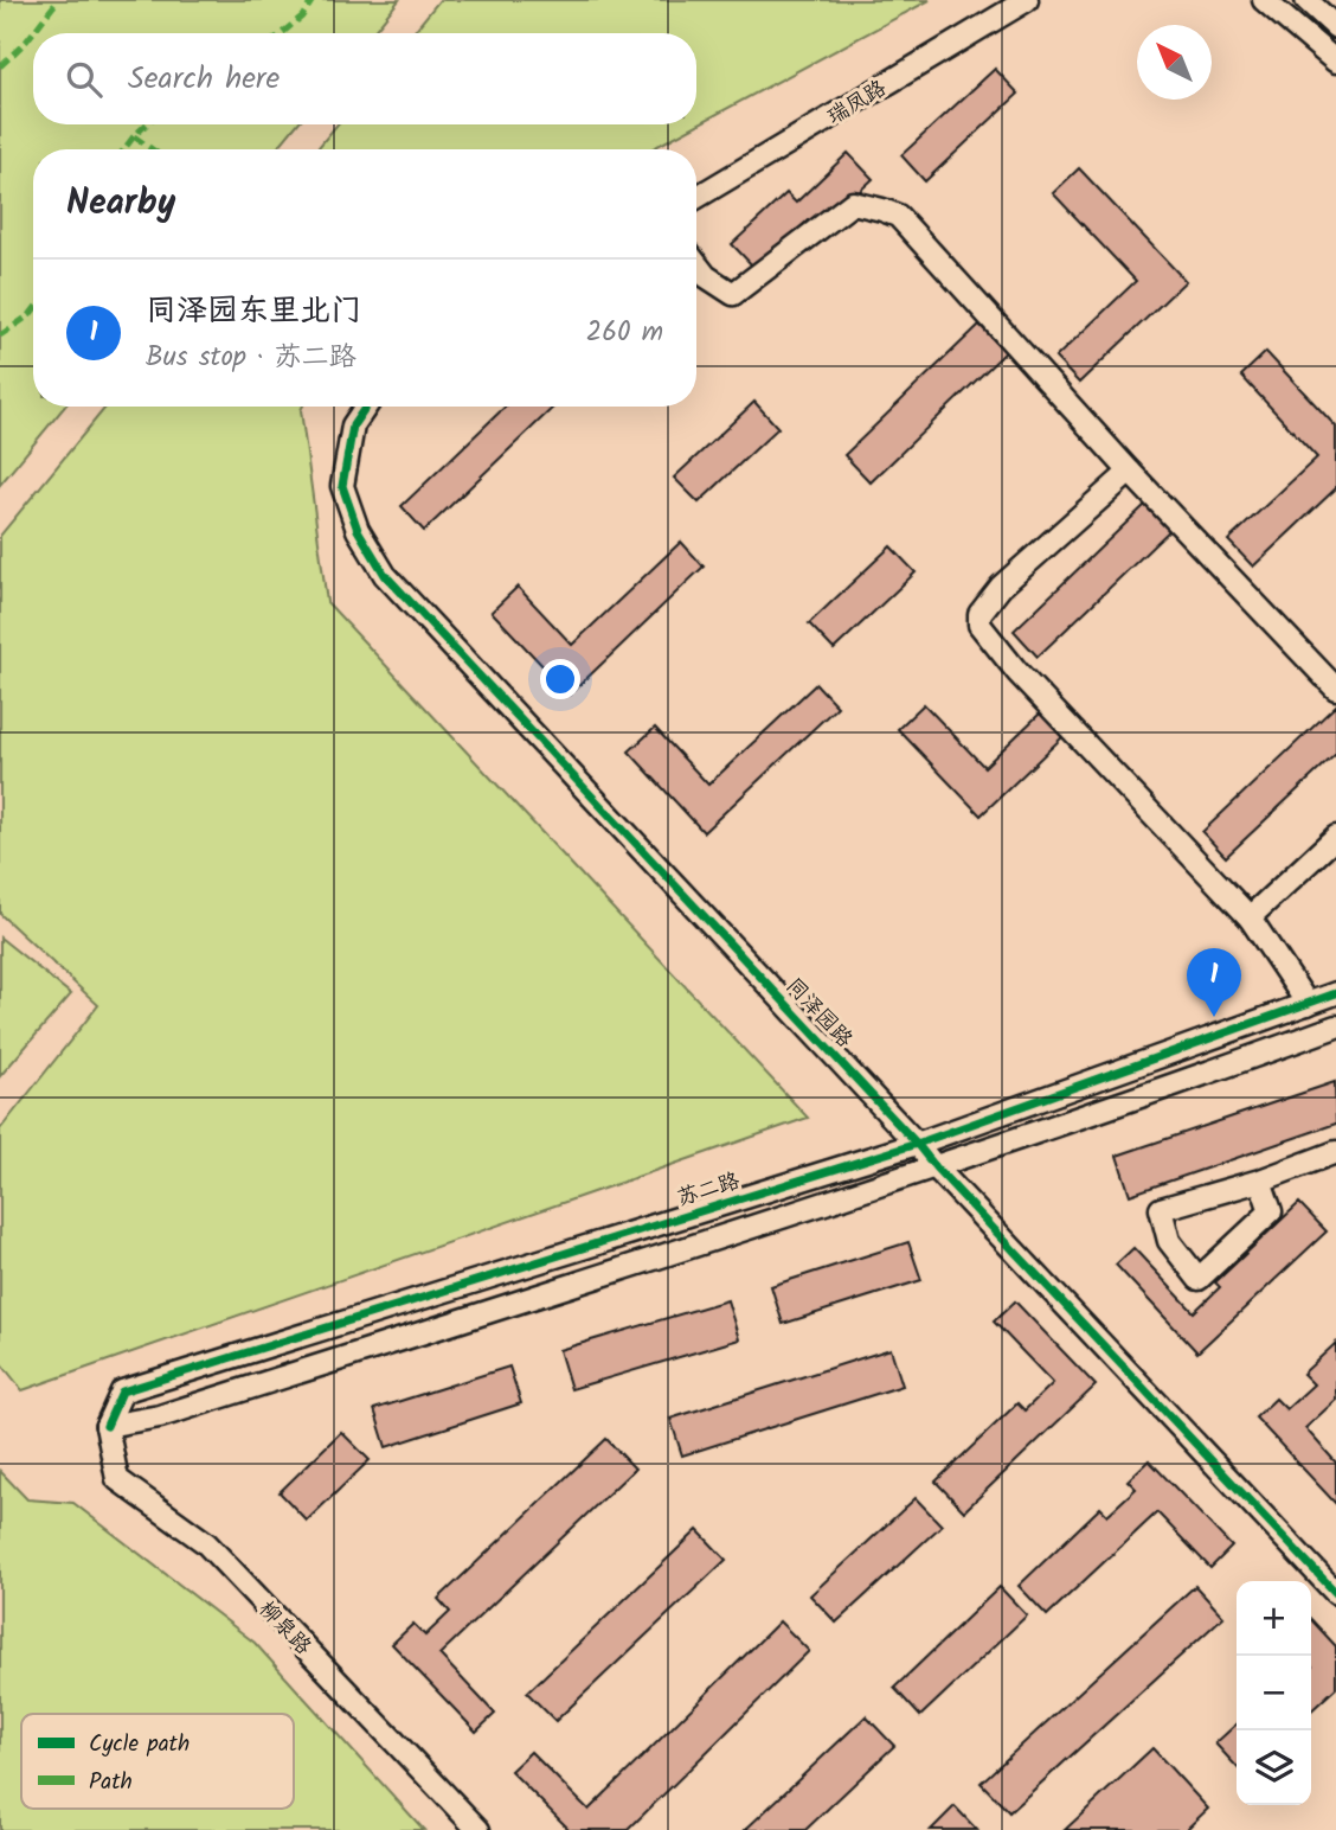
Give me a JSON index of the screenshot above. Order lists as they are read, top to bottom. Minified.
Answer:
{"streets":{"street":["瑞凤路","同泽园路","苏二路","柳泉路"]},"crossings":[["同泽园路","苏二路"],["苏二路","柳泉路"]],"legend":["Cycle path","Path"],"north":"top left","page":{"search":"Search here","heading":"Nearby","list":[{"mark":"1","name":"同泽园东里北门","note":"Bus stop · 苏二路","value":"260 m"}],"pins":"1","map_buttons":["+","−"]}}
